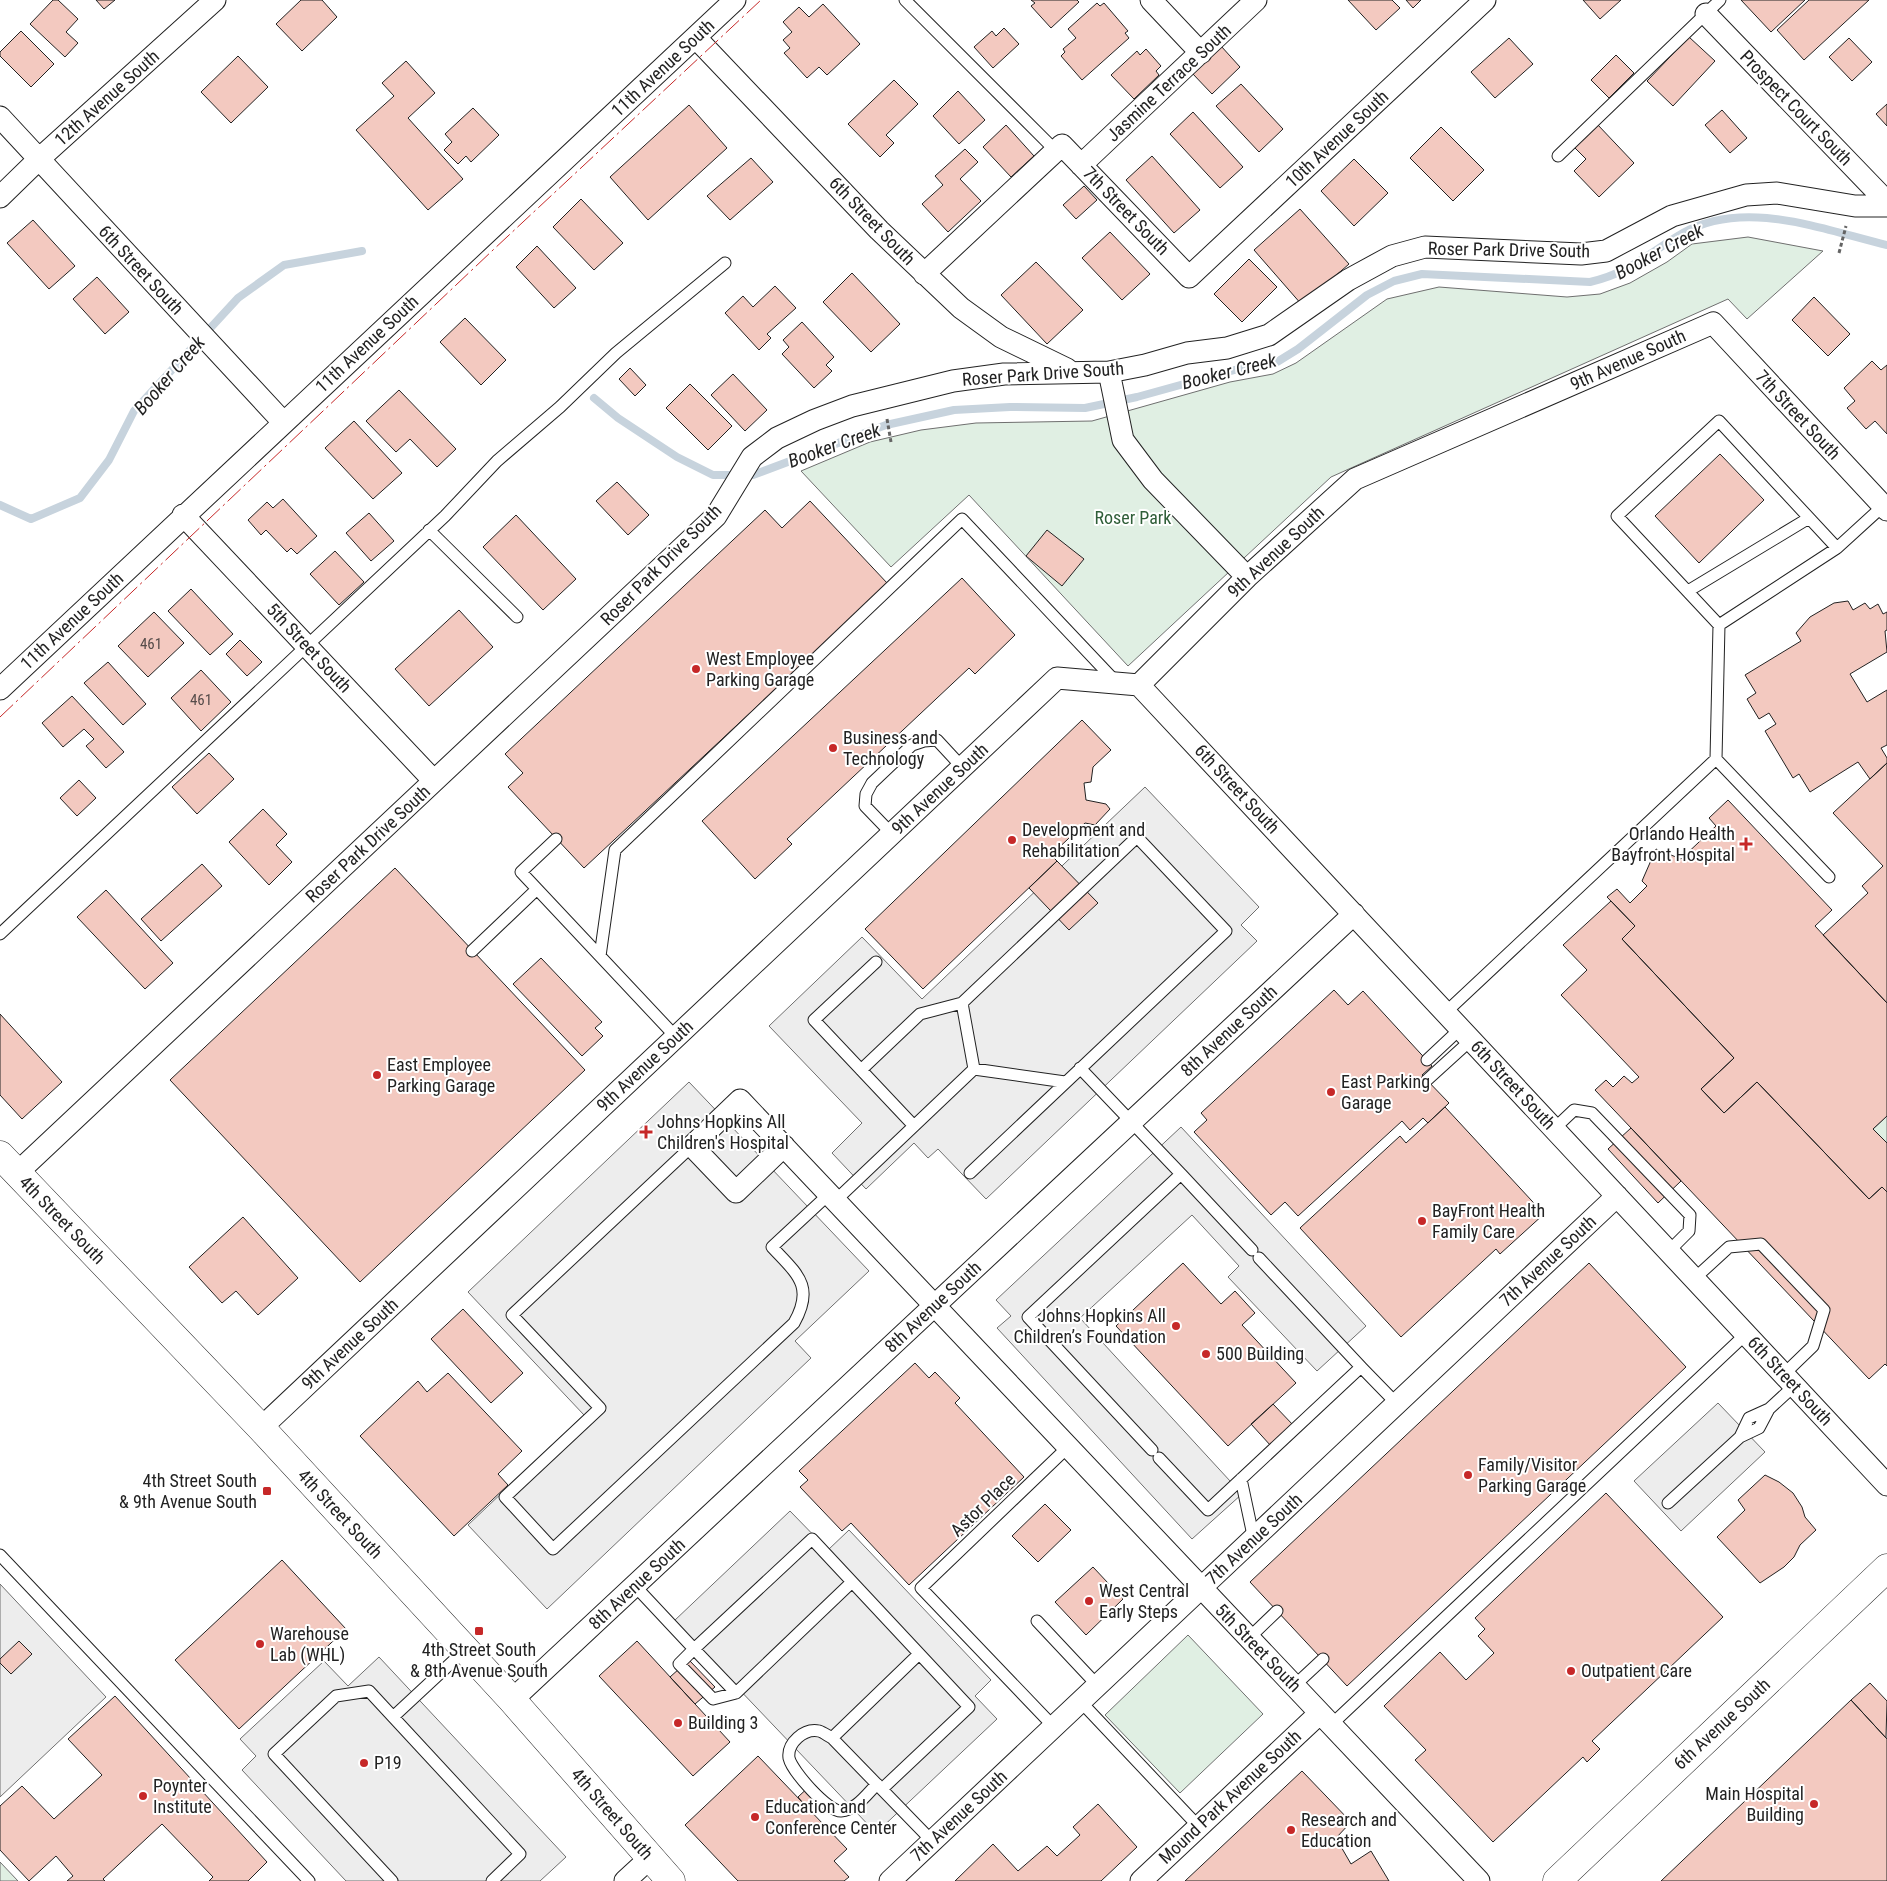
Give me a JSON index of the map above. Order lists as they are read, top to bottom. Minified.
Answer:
{"streets":{"main road":["4th Street South","6th Avenue South"],"street":["11th Avenue South","Jasmine Terrace South","12th Avenue South","Prospect Court South","10th Avenue South","7th Street South","6th Street South","Roser Park Drive South","9th Avenue South","5th Street South","8th Avenue South","7th Avenue South","Mound Park Avenue South"],"lane":["Astor Place"]},"crossings":[["11th Avenue South","6th Street South"],["11th Avenue South","5th Street South"],["Jasmine Terrace South","7th Street South"],["12th Avenue South","6th Street South"],["10th Avenue South","7th Street South"],["7th Street South","9th Avenue South"],["6th Street South","Roser Park Drive South"],["6th Street South","9th Avenue South"],["6th Street South","8th Avenue South"],["6th Street South","7th Avenue South"],["Roser Park Drive South","5th Street South"],["Roser Park Drive South","4th Street South"],["9th Avenue South","4th Street South"],["5th Street South","8th Avenue South"],["5th Street South","7th Avenue South"],["5th Street South","Astor Place"],["5th Street South","Mound Park Avenue South"],["8th Avenue South","4th Street South"],["7th Avenue South","Astor Place"]],"water":["Booker Creek"],"parks":["Roser Park"],"places":{"other":["West Employee Parking Garage","Business and Technology","Development and Rehabilitation","East Employee Parking Garage","East Parking Garage","BayFront Health Family Care","Johns Hopkins All Children’s Foundation","500 Building","Family/Visitor Parking Garage","West Central Early Steps","Warehouse Lab (WHL)","Outpatient Care","Building 3","P19","Poynter Institute","Main Hospital Building","Education and Conference Center","Research and Education"],"health":["Orlando Health Bayfront Hospital","Johns Hopkins All Children's Hospital"],"transit":["4th Street South & 9th Avenue South","4th Street South & 8th Avenue South"]},"house_numbers":["461","461"]}
